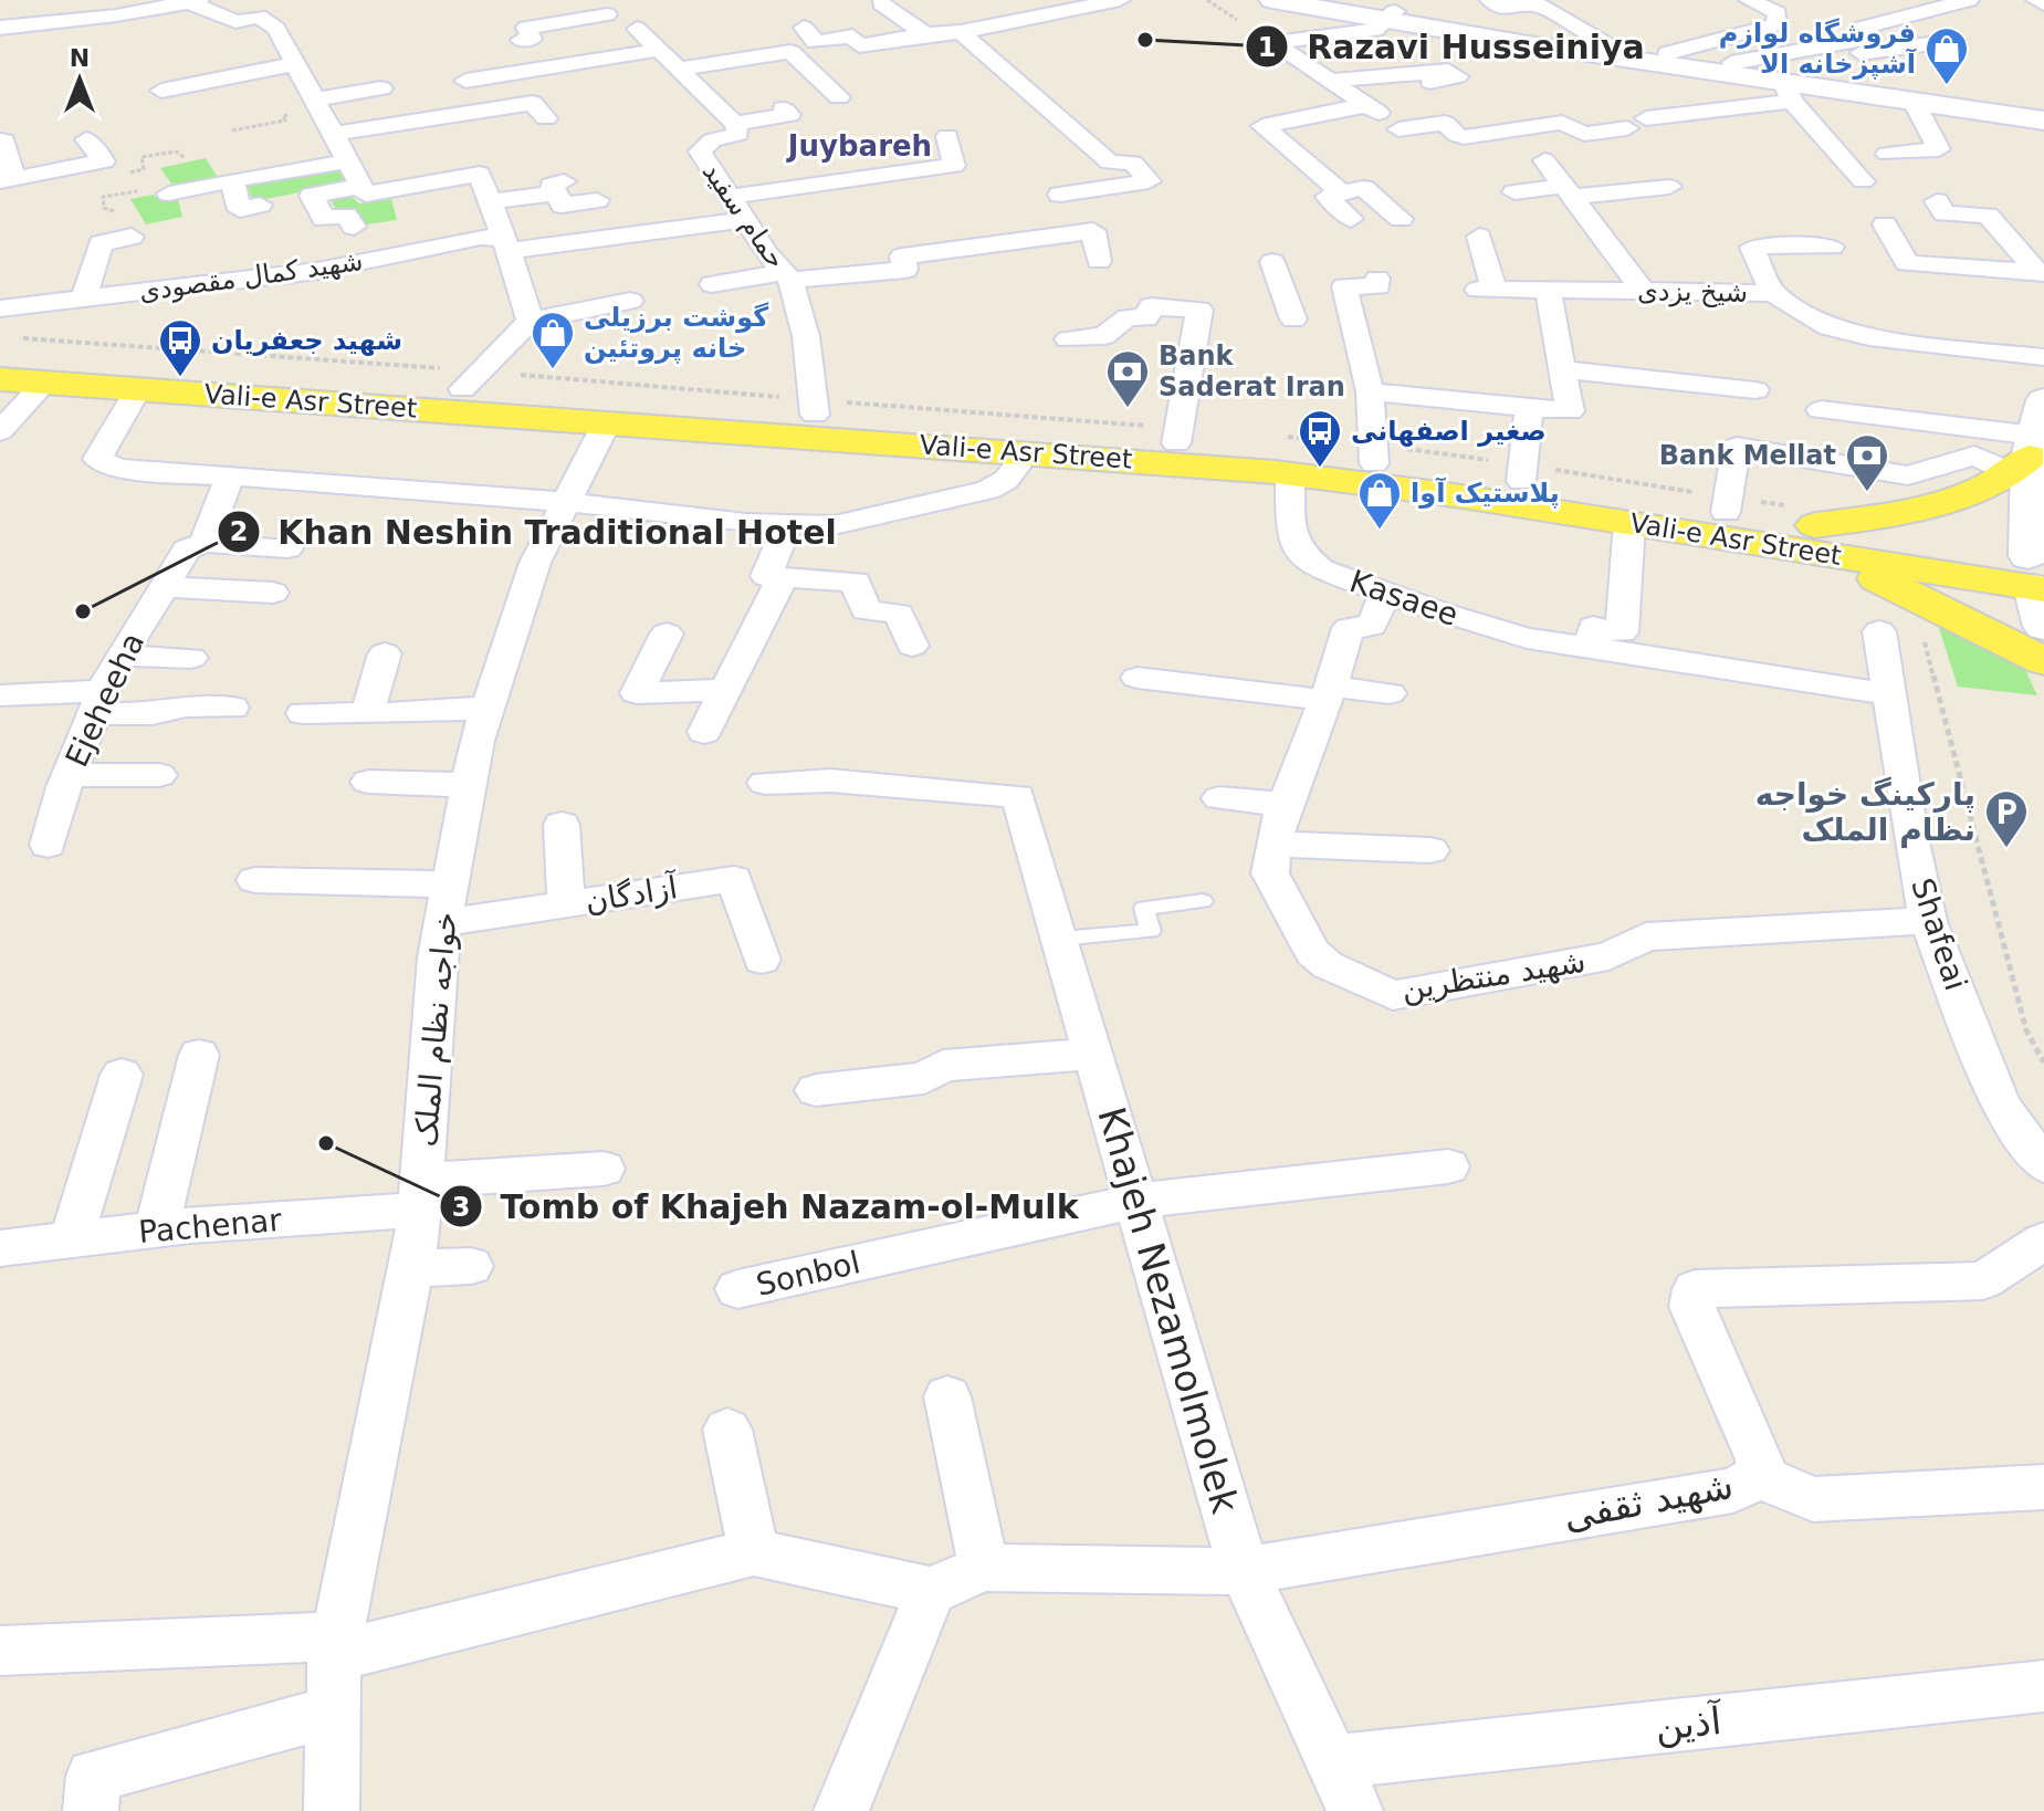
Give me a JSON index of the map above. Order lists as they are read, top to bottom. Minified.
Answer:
{"streets":{"main road":["Vali-e Asr Street"],"street":["حمام سفید","شهید کمال مقصودی","شیخ یزدی","Kasaee","Ejeheeha","آزادگان","Shafeai","شهید منتظرین","خواجه نظام الملک","Pachenar","Sonbol","Khajeh Nezamolmolek","شهید ثقفی","آذین"]},"crossings":[["حمام سفید","شهید کمال مقصودی"],["حمام سفید","Vali-e Asr Street"],["Vali-e Asr Street","Kasaee"],["Vali-e Asr Street","خواجه نظام الملک"],["Kasaee","Shafeai"],["Kasaee","شهید منتظرین"],["آزادگان","خواجه نظام الملک"],["Shafeai","شهید منتظرین"],["خواجه نظام الملک","Pachenar"],["Sonbol","Khajeh Nezamolmolek"],["Khajeh Nezamolmolek","شهید ثقفی"],["Khajeh Nezamolmolek","آذین"]],"districts":["Juybareh"],"places":{"other":["Razavi Husseiniya","Khan Neshin Traditional Hotel","Tomb of Khajeh Nazam-ol-Mulk"],"shop":["فروشگاه لوازم آشپزخانه الا","گوشت برزیلی خانه پروتئین","پلاستیک آوا"],"bus stop":["شهید جعفریان","صغیر اصفهانی"],"bank":["Bank Saderat Iran","Bank Mellat"],"parking":["پارکینگ خواجه نظام الملک"]},"north":"top"}
